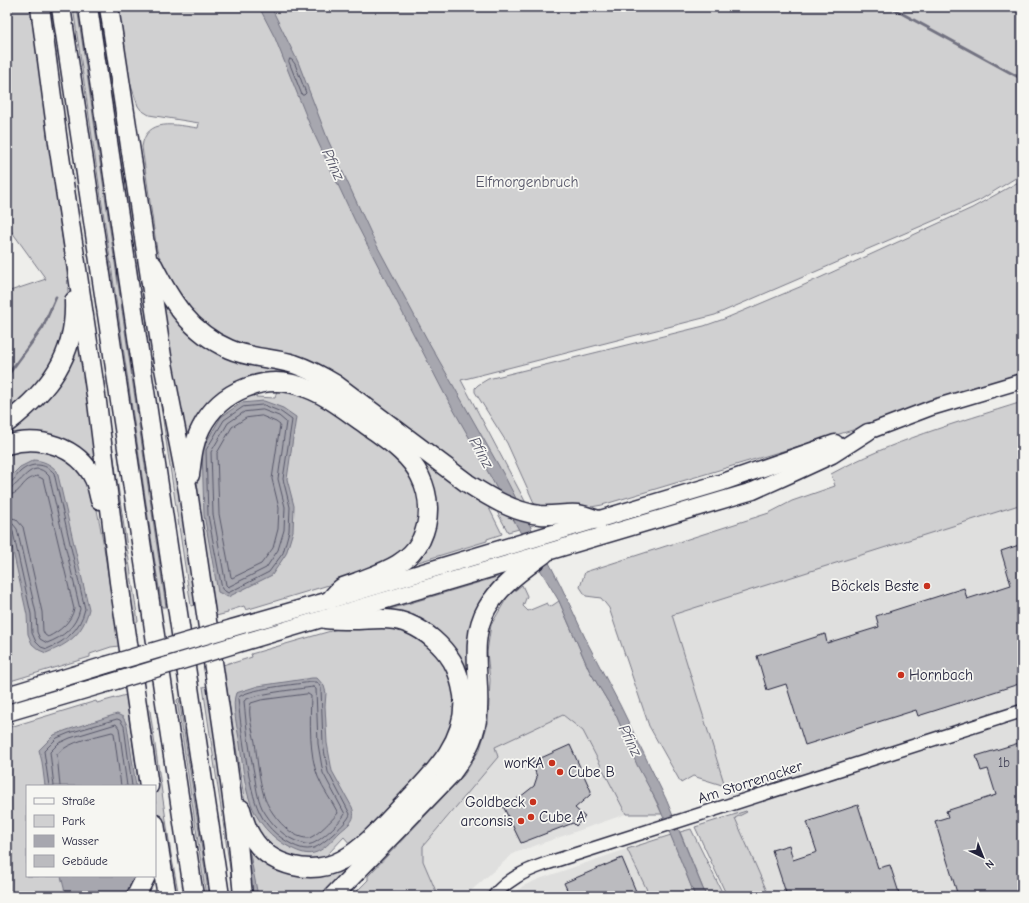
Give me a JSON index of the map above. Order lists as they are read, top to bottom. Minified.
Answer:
{"streets":{"street":["Am Storrenacker"]},"water":["Pfinz"],"parks":["Elfmorgenbruch"],"places":["Böckels Beste","Hornbach","worKA","Cube B","Goldbeck","Cube A","arconsis"],"house_numbers":["1b"],"legend":["Straße","Park","Wasser","Gebäude"],"north":"bottom right"}
